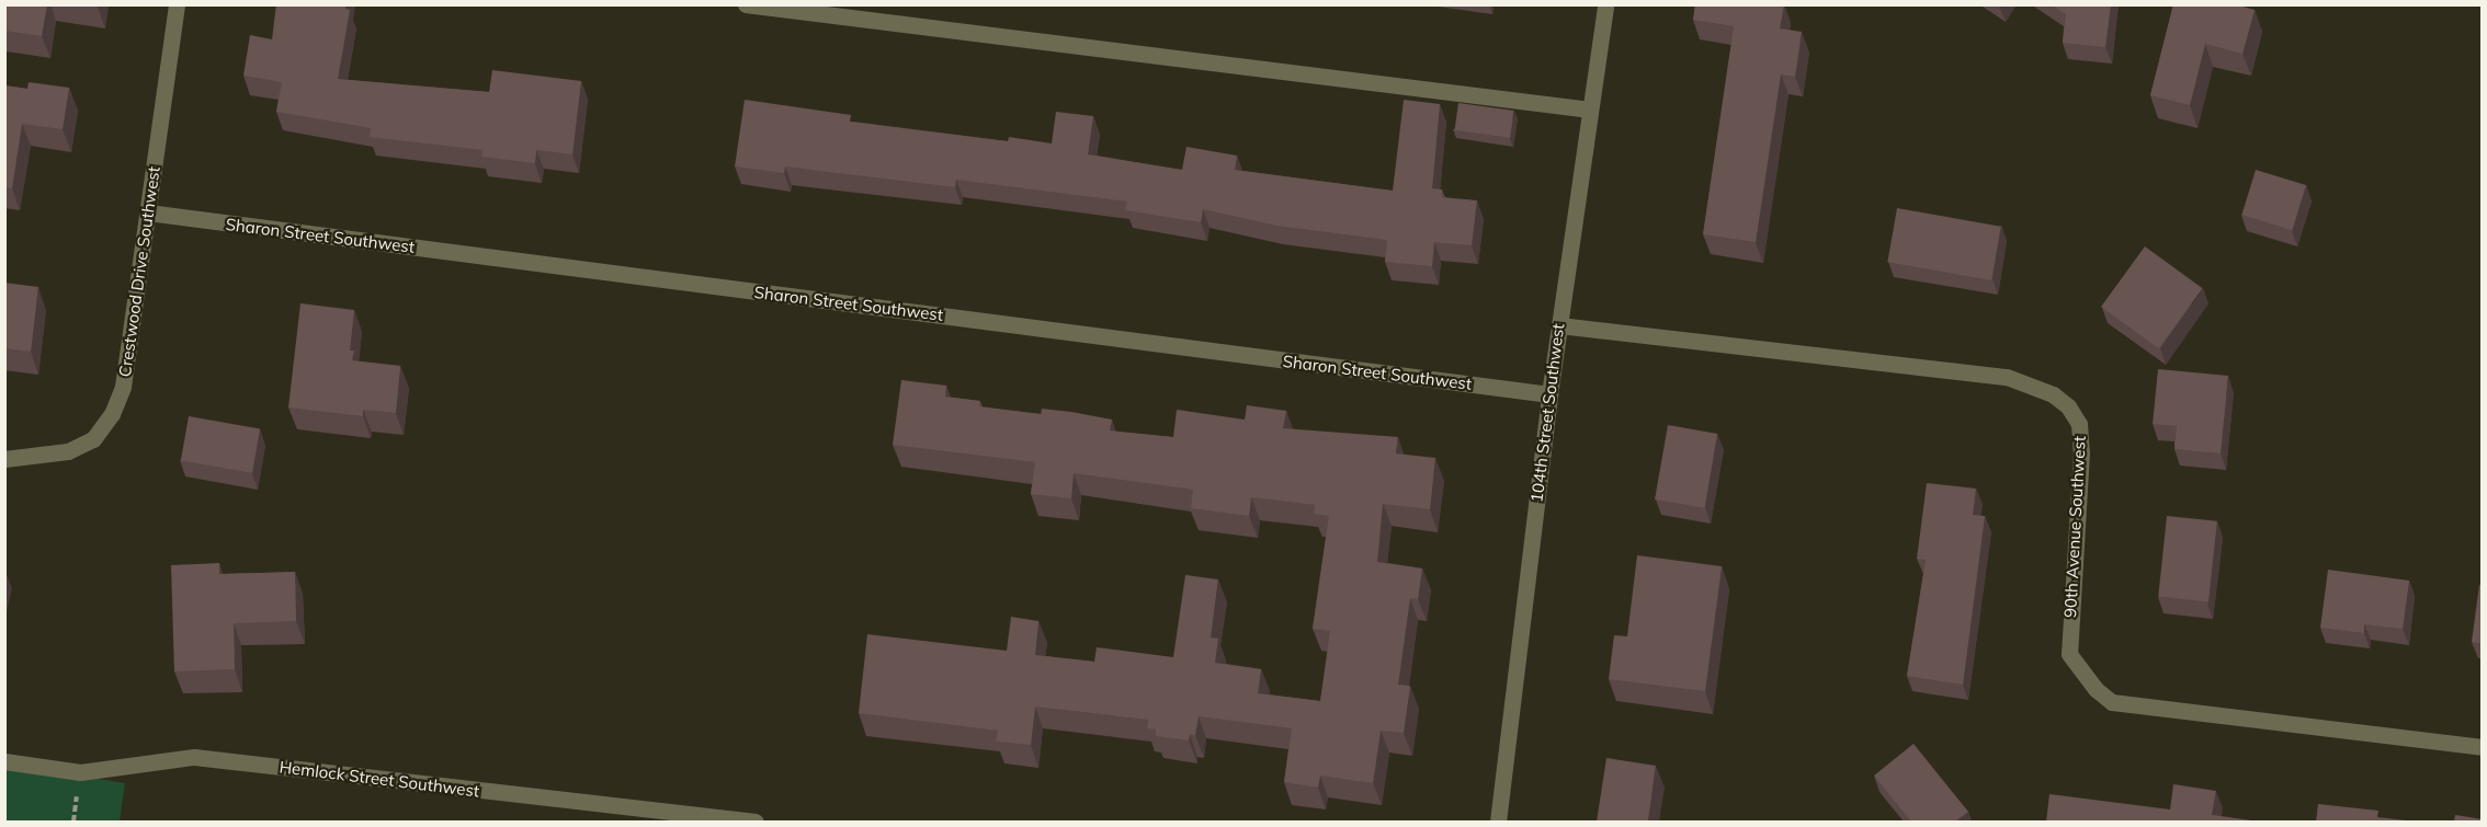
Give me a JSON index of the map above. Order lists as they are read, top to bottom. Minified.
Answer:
{"streets":{"street":["Sharon Street Southwest","Crestwood Drive Southwest","104th Street Southwest","90th Avenue Southwest","Hemlock Street Southwest"]},"crossings":[["Sharon Street Southwest","Crestwood Drive Southwest"],["Sharon Street Southwest","104th Street Southwest"],["104th Street Southwest","90th Avenue Southwest"]]}
